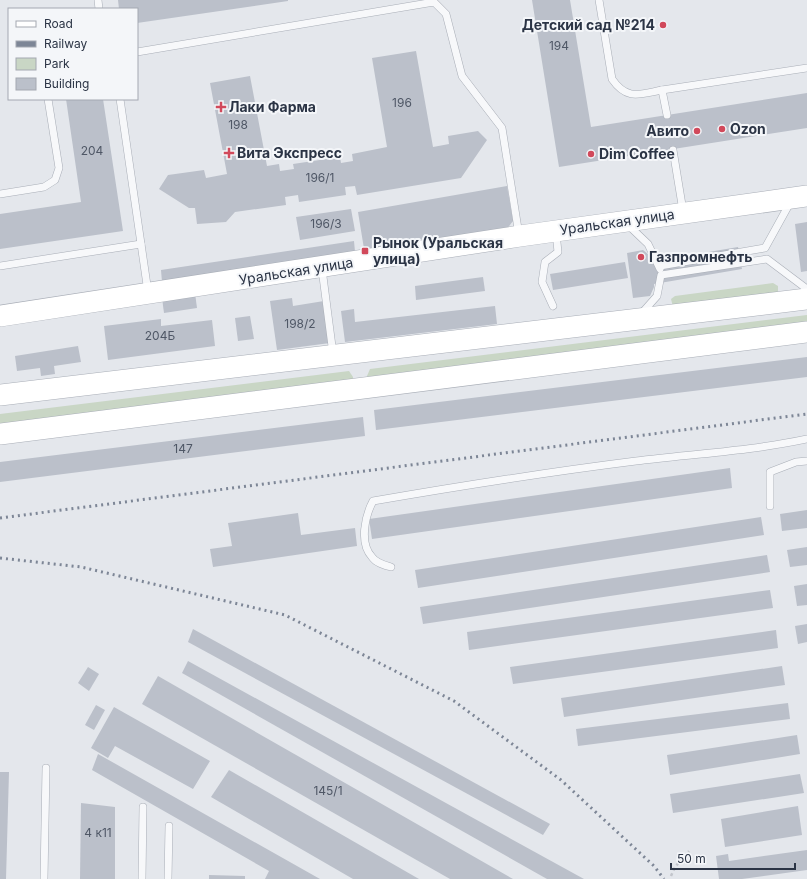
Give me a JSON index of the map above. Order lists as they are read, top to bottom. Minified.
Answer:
{"streets":{"main road":["Уральская улица"]},"places":{"other":["Детский сад №214","Ozon","Авито","Dim Coffee","Газпромнефть"],"health":["Лаки Фарма","Вита Экспресс"],"transit":["Рынок (Уральская улица)"]},"house_numbers":["194","196","198","204","196/1","196/3","198/2","204Б","147","145/1","4 к11"],"legend":["Road","Railway","Park","Building"],"scale_bar":"50 m"}
